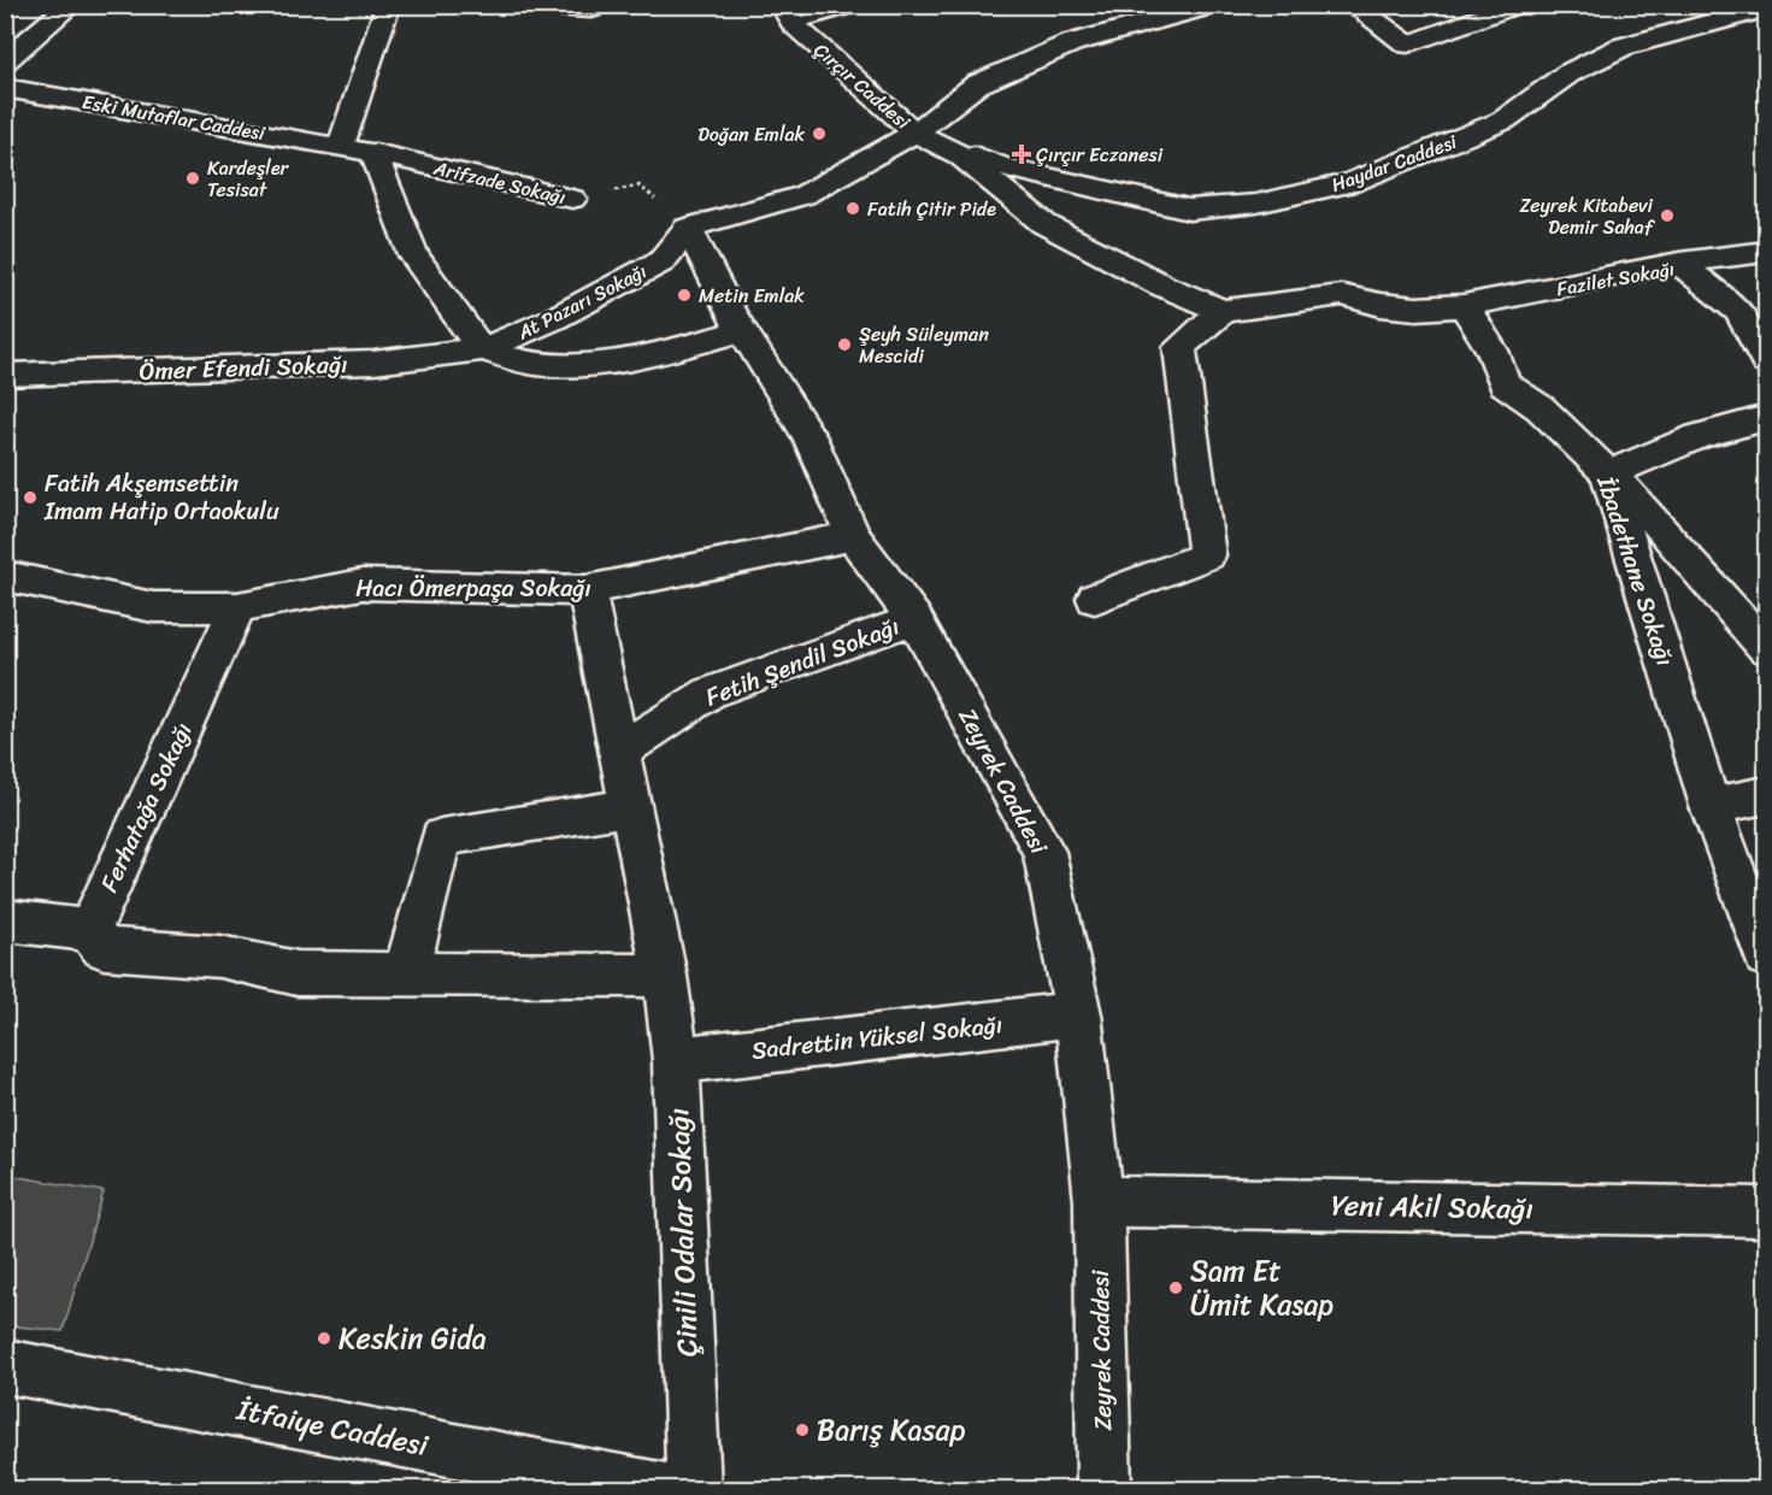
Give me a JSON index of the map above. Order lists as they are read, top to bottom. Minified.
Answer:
{"streets":{"street":["Çırçır Caddesi","Eski Mutaflar Caddesi","Haydar Caddesi","Arifzade Sokağı","Fazilet Sokağı","At Pazarı Sokağı","Ömer Efendi Sokağı","İbadethane Sokağı","Hacı Ömerpaşa Sokağı","Fetih Şendil Sokağı","Zeyrek Caddesi","Ferhatağa Sokağı","Sadrettin Yüksel Sokağı","Yeni Akil Sokağı","Çinili Odalar Sokağı","İtfaiye Caddesi"]},"crossings":[["Çırçır Caddesi","Haydar Caddesi"],["Eski Mutaflar Caddesi","Arifzade Sokağı"],["Arifzade Sokağı","At Pazarı Sokağı"],["Arifzade Sokağı","Zeyrek Caddesi"],["Fazilet Sokağı","İbadethane Sokağı"],["At Pazarı Sokağı","Ömer Efendi Sokağı"],["At Pazarı Sokağı","Zeyrek Caddesi"],["Hacı Ömerpaşa Sokağı","Zeyrek Caddesi"],["Hacı Ömerpaşa Sokağı","Ferhatağa Sokağı"],["Fetih Şendil Sokağı","Zeyrek Caddesi"],["Zeyrek Caddesi","Sadrettin Yüksel Sokağı"],["Zeyrek Caddesi","Yeni Akil Sokağı"],["Sadrettin Yüksel Sokağı","Çinili Odalar Sokağı"]],"places":{"other":["Doğan Emlak","Kardeşler Tesisat","Fatih Çitir Pide","Zeyrek Kitabevi Demir Sahaf","Metin Emlak","Şeyh Süleyman Mescidi","Fatih Akşemsettin Imam Hatip Ortaokulu","Sam Et Ümit Kasap","Keskin Gida","Barış Kasap"],"health":["Çırçır Eczanesi"]}}
